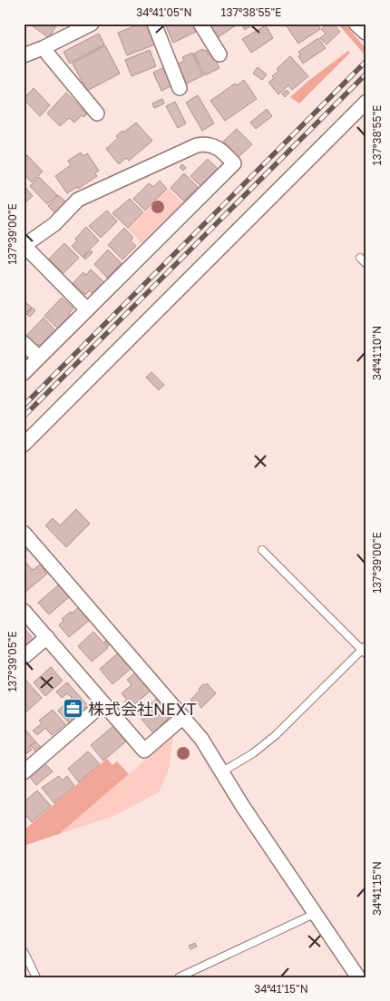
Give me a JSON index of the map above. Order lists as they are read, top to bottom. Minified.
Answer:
{"places":{"office":["株式会社NEXT"]},"coordinates":["34°41'05\"N","137°38'55\"E","137°39'00\"E","34°41'10\"N","137°39'05\"E","34°41'15\"N"]}
